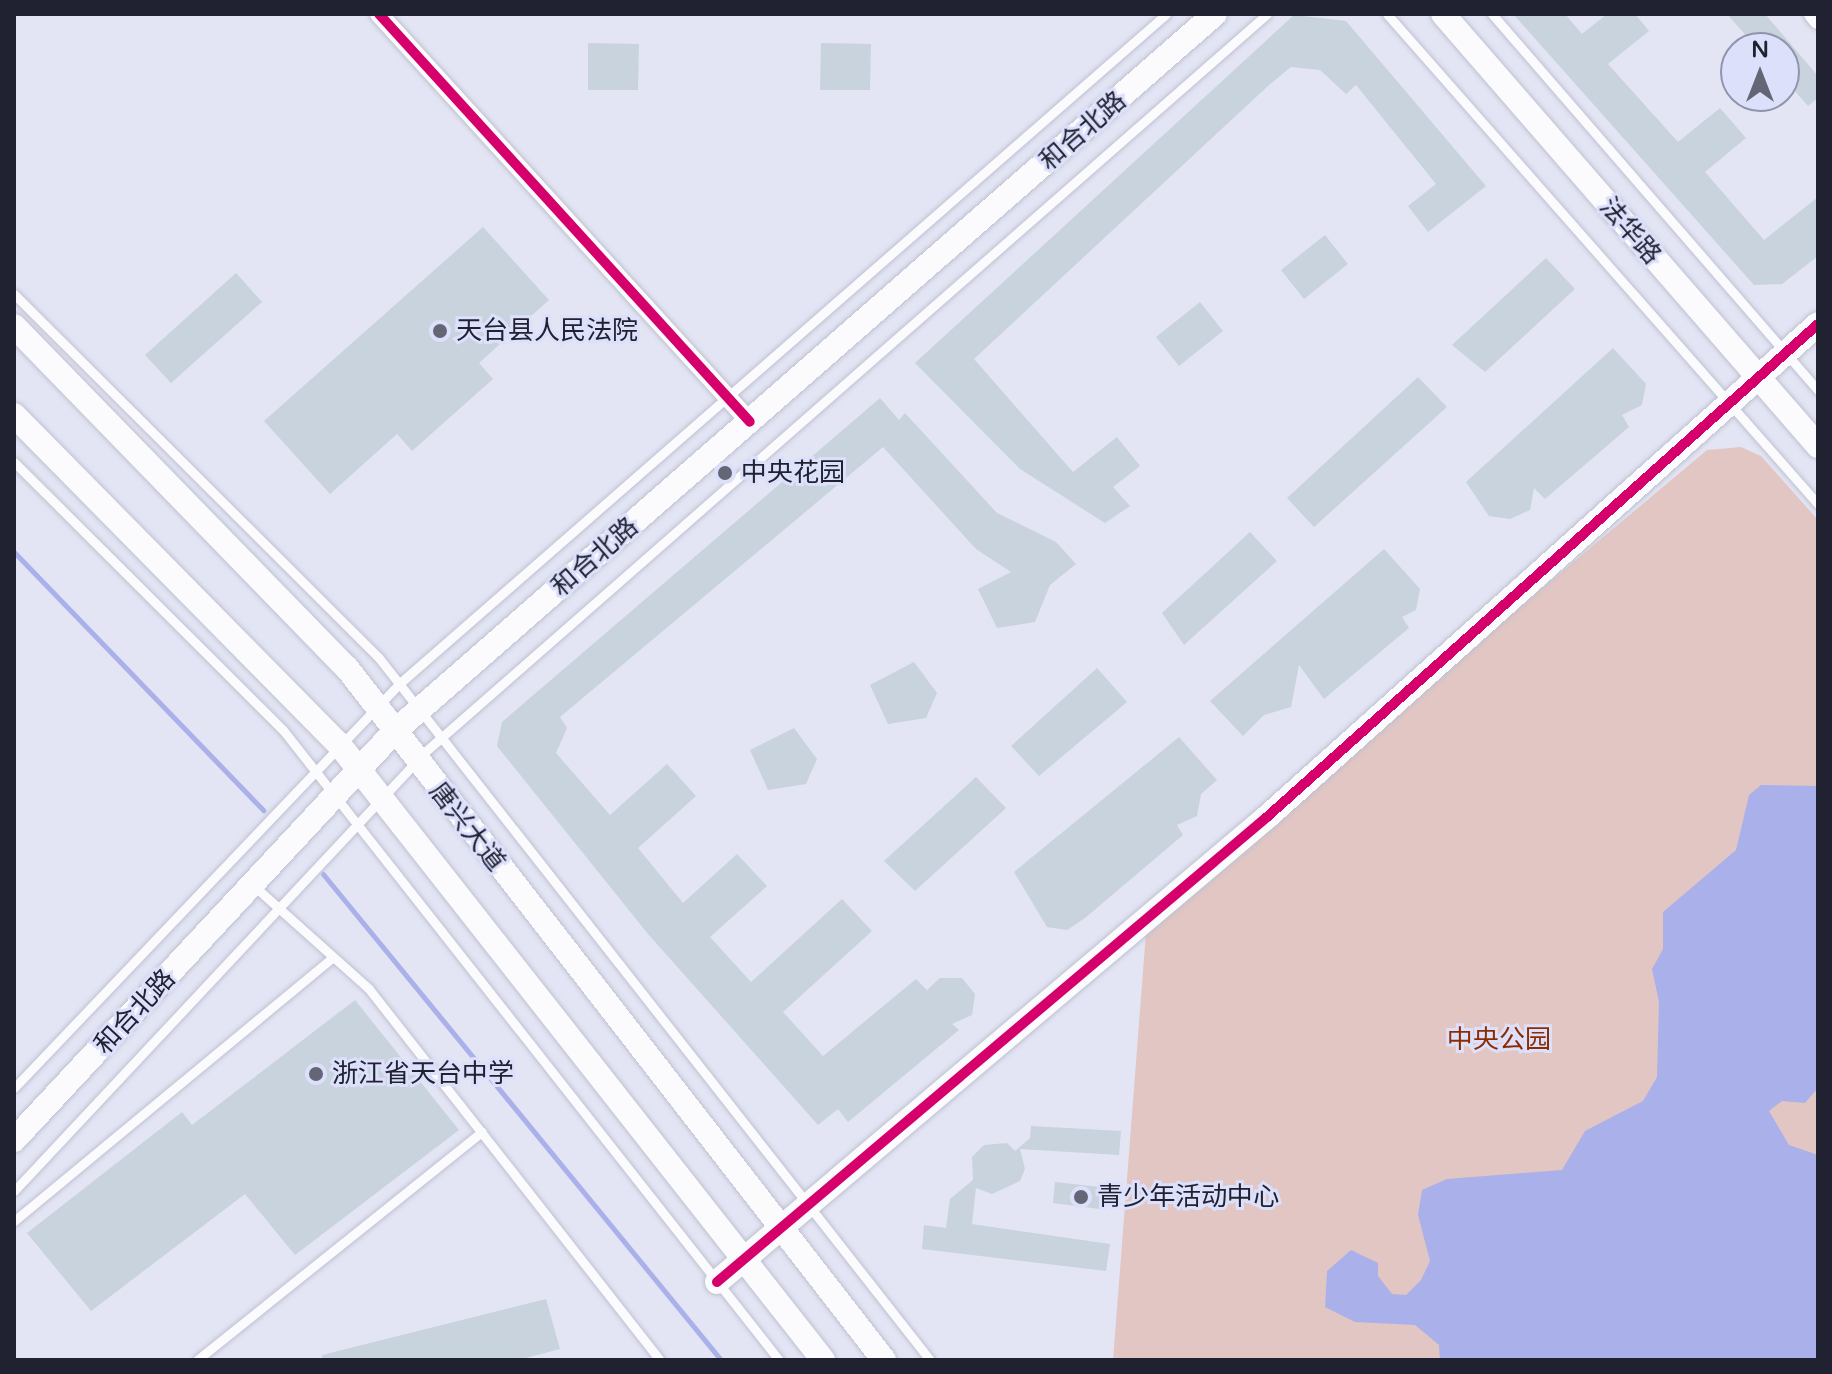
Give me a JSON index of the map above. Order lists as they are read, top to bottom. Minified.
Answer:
{"streets":{"main road":["和合北路","法华路","唐兴大道"]},"crossings":[["和合北路","唐兴大道"]],"parks":["中央公园"],"places":["天台县人民法院","中央花园","浙江省天台中学","青少年活动中心"],"north":"top"}
